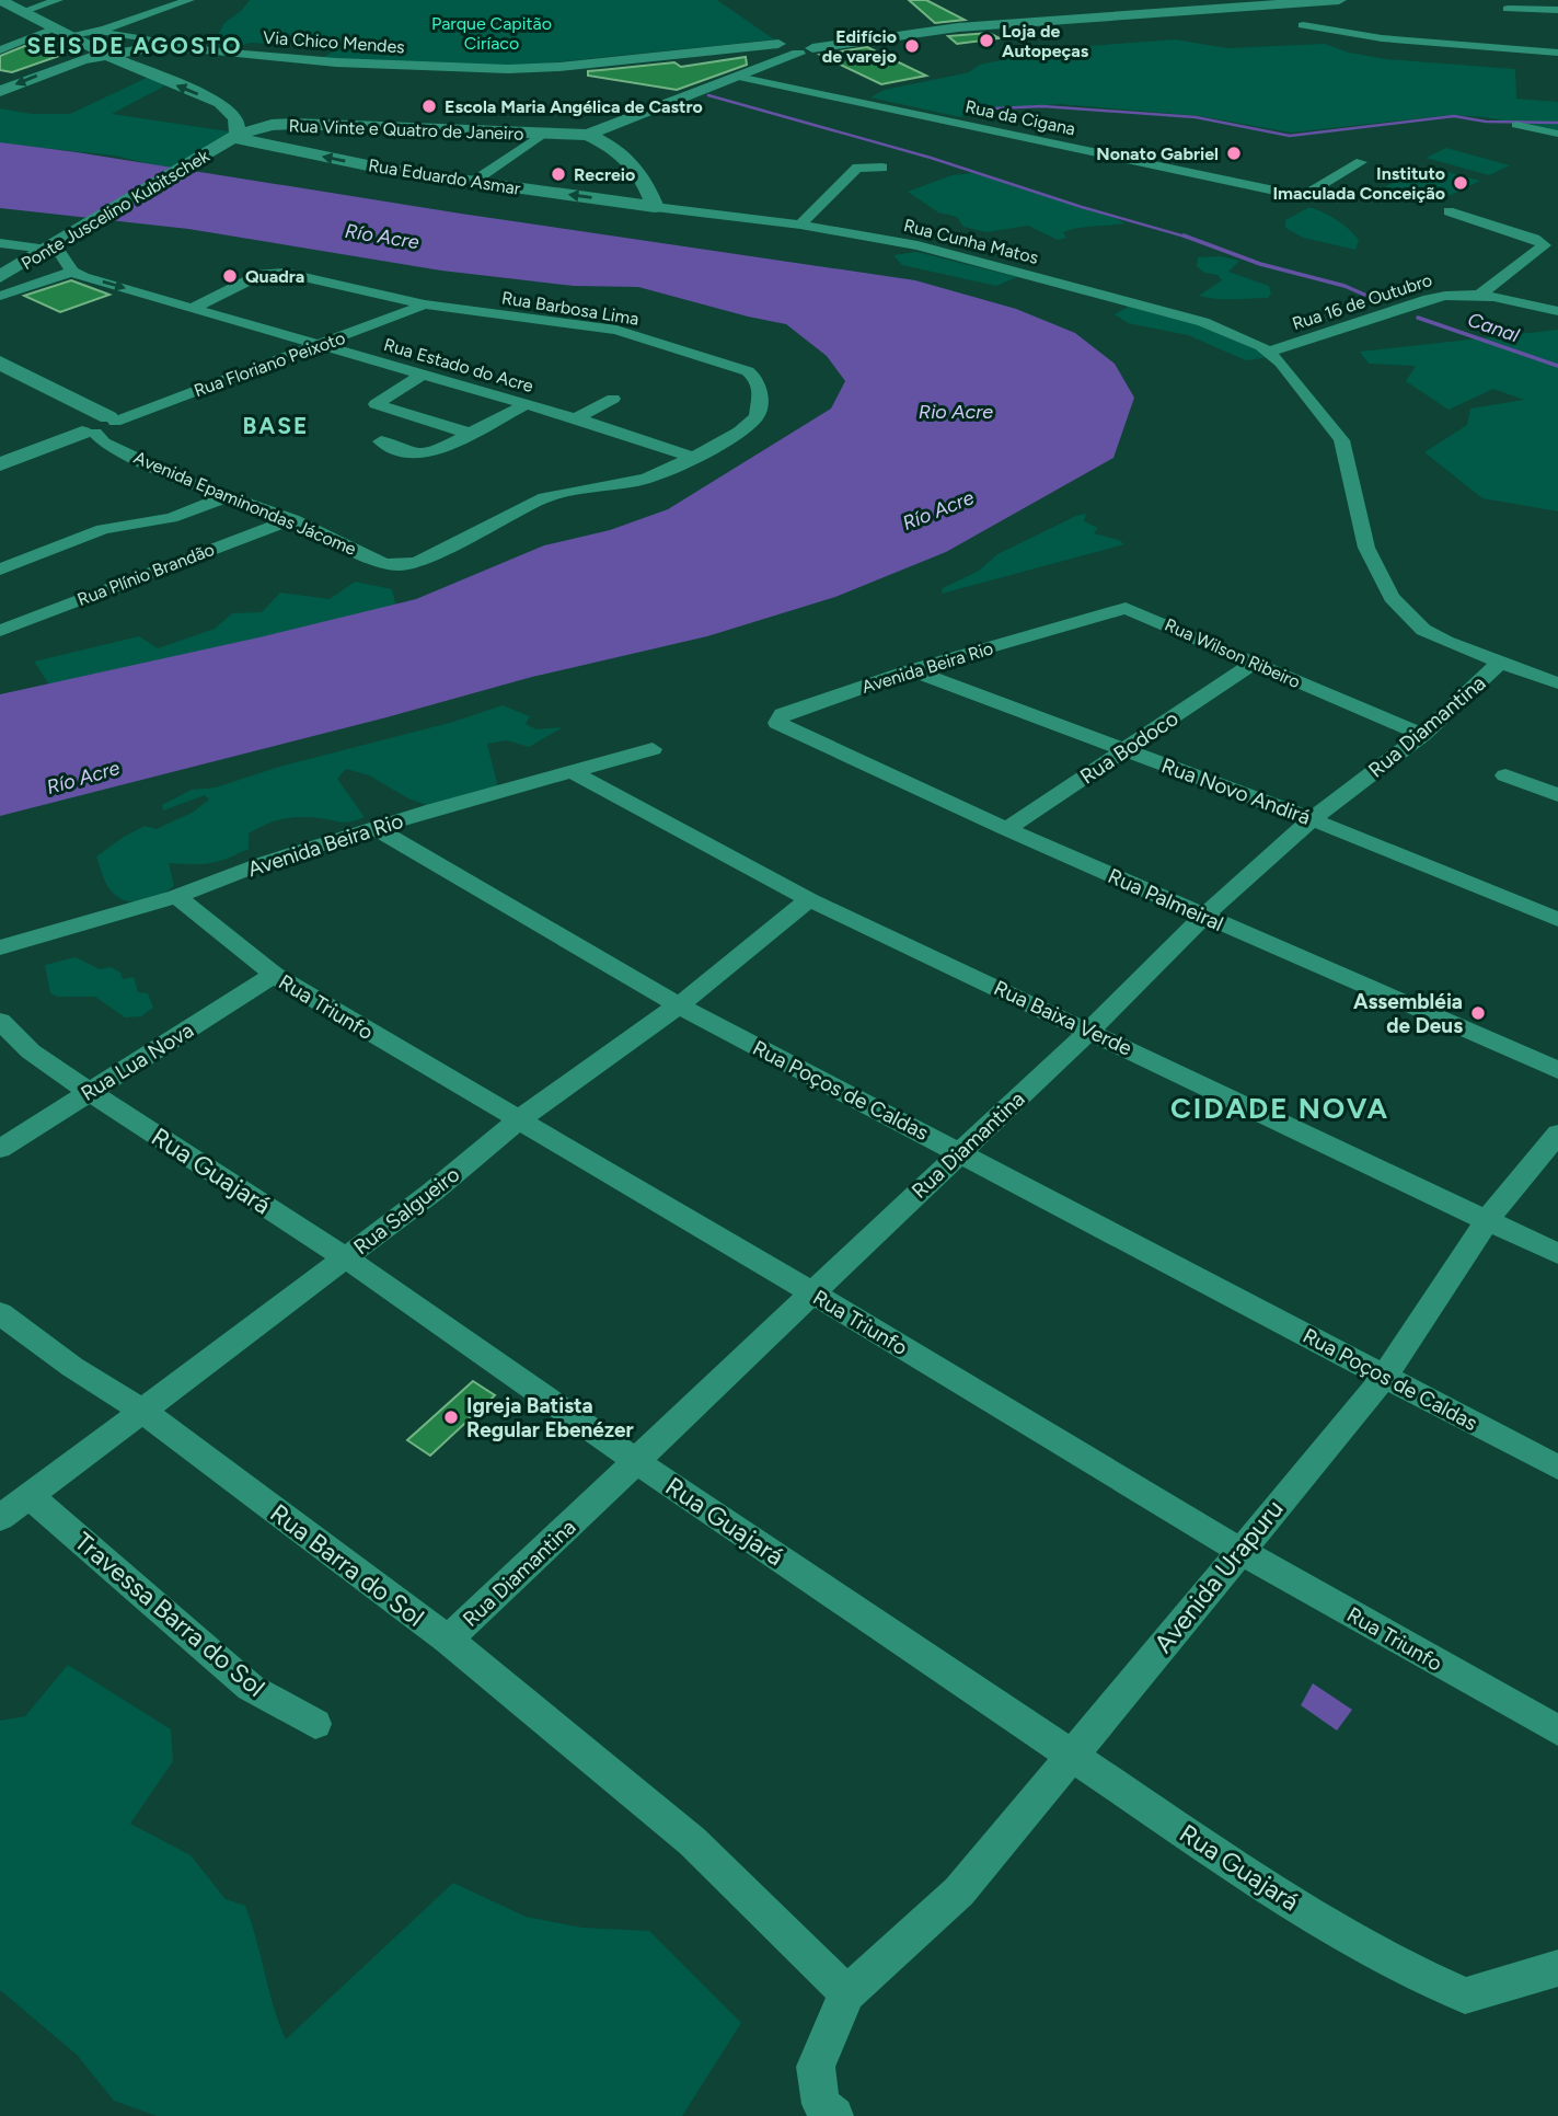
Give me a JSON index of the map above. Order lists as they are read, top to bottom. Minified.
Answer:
{"streets":{"main road":["Via Chico Mendes","Rua Vinte e Quatro de Janeiro","Rua Eduardo Asmar","Ponte Juscelino Kubitschek","Rua Floriano Peixoto","Avenida Epaminondas Jácome"],"street":["Rua da Cigana","Rua Cunha Matos","Rua 16 de Outubro","Rua Barbosa Lima","Rua Estado do Acre","Rua Plínio Brandão","Rua Wilson Ribeiro","Avenida Beira Rio","Rua Diamantina","Rua Bodoco","Rua Novo Andirá","Rua Palmeiral","Rua Triunfo","Rua Baixa Verde","Rua Lua Nova","Rua Poços de Caldas","Rua Guajará","Rua Salgueiro","Rua Barra do Sol","Avenida Urapuru","Travessa Barra do Sol"]},"crossings":[["Rua Vinte e Quatro de Janeiro","Rua Eduardo Asmar"],["Rua Vinte e Quatro de Janeiro","Ponte Juscelino Kubitschek"],["Rua Eduardo Asmar","Ponte Juscelino Kubitschek"],["Rua Eduardo Asmar","Rua Cunha Matos"],["Rua Cunha Matos","Rua 16 de Outubro"],["Rua Barbosa Lima","Rua Floriano Peixoto"],["Rua Barbosa Lima","Rua Estado do Acre"],["Rua Barbosa Lima","Avenida Epaminondas Jácome"],["Rua Floriano Peixoto","Rua Estado do Acre"],["Rua Floriano Peixoto","Avenida Epaminondas Jácome"],["Avenida Epaminondas Jácome","Rua Plínio Brandão"],["Rua Wilson Ribeiro","Avenida Beira Rio"],["Rua Wilson Ribeiro","Rua Diamantina"],["Rua Wilson Ribeiro","Rua Bodoco"],["Avenida Beira Rio","Rua Novo Andirá"],["Avenida Beira Rio","Rua Palmeiral"],["Avenida Beira Rio","Rua Triunfo"],["Avenida Beira Rio","Rua Baixa Verde"],["Avenida Beira Rio","Rua Poços de Caldas"],["Rua Diamantina","Rua Novo Andirá"],["Rua Diamantina","Rua Palmeiral"],["Rua Diamantina","Rua Triunfo"],["Rua Diamantina","Rua Baixa Verde"],["Rua Diamantina","Rua Poços de Caldas"],["Rua Diamantina","Rua Guajará"],["Rua Diamantina","Rua Barra do Sol"],["Rua Bodoco","Rua Novo Andirá"],["Rua Bodoco","Rua Palmeiral"],["Rua Triunfo","Rua Lua Nova"],["Rua Triunfo","Rua Salgueiro"],["Rua Triunfo","Avenida Urapuru"],["Rua Baixa Verde","Rua Salgueiro"],["Rua Baixa Verde","Avenida Urapuru"],["Rua Lua Nova","Rua Guajará"],["Rua Poços de Caldas","Rua Salgueiro"],["Rua Poços de Caldas","Avenida Urapuru"],["Rua Guajará","Rua Salgueiro"],["Rua Guajará","Avenida Urapuru"],["Rua Salgueiro","Rua Barra do Sol"],["Rua Salgueiro","Travessa Barra do Sol"],["Rua Barra do Sol","Avenida Urapuru"]],"one_way":["Rua Eduardo Asmar"],"districts":["SEIS DE AGOSTO","BASE","CIDADE NOVA"],"water":["Río Acre","Canal","Rio Acre"],"parks":["Parque Capitão Ciríaco"],"places":["Loja de Autopeças","Edifício de varejo","Escola Maria Angélica de Castro","Nonato Gabriel","Recreio","Instituto Imaculada Conceição","Quadra","Assembléia de Deus","Igreja Batista Regular Ebenézer"]}
